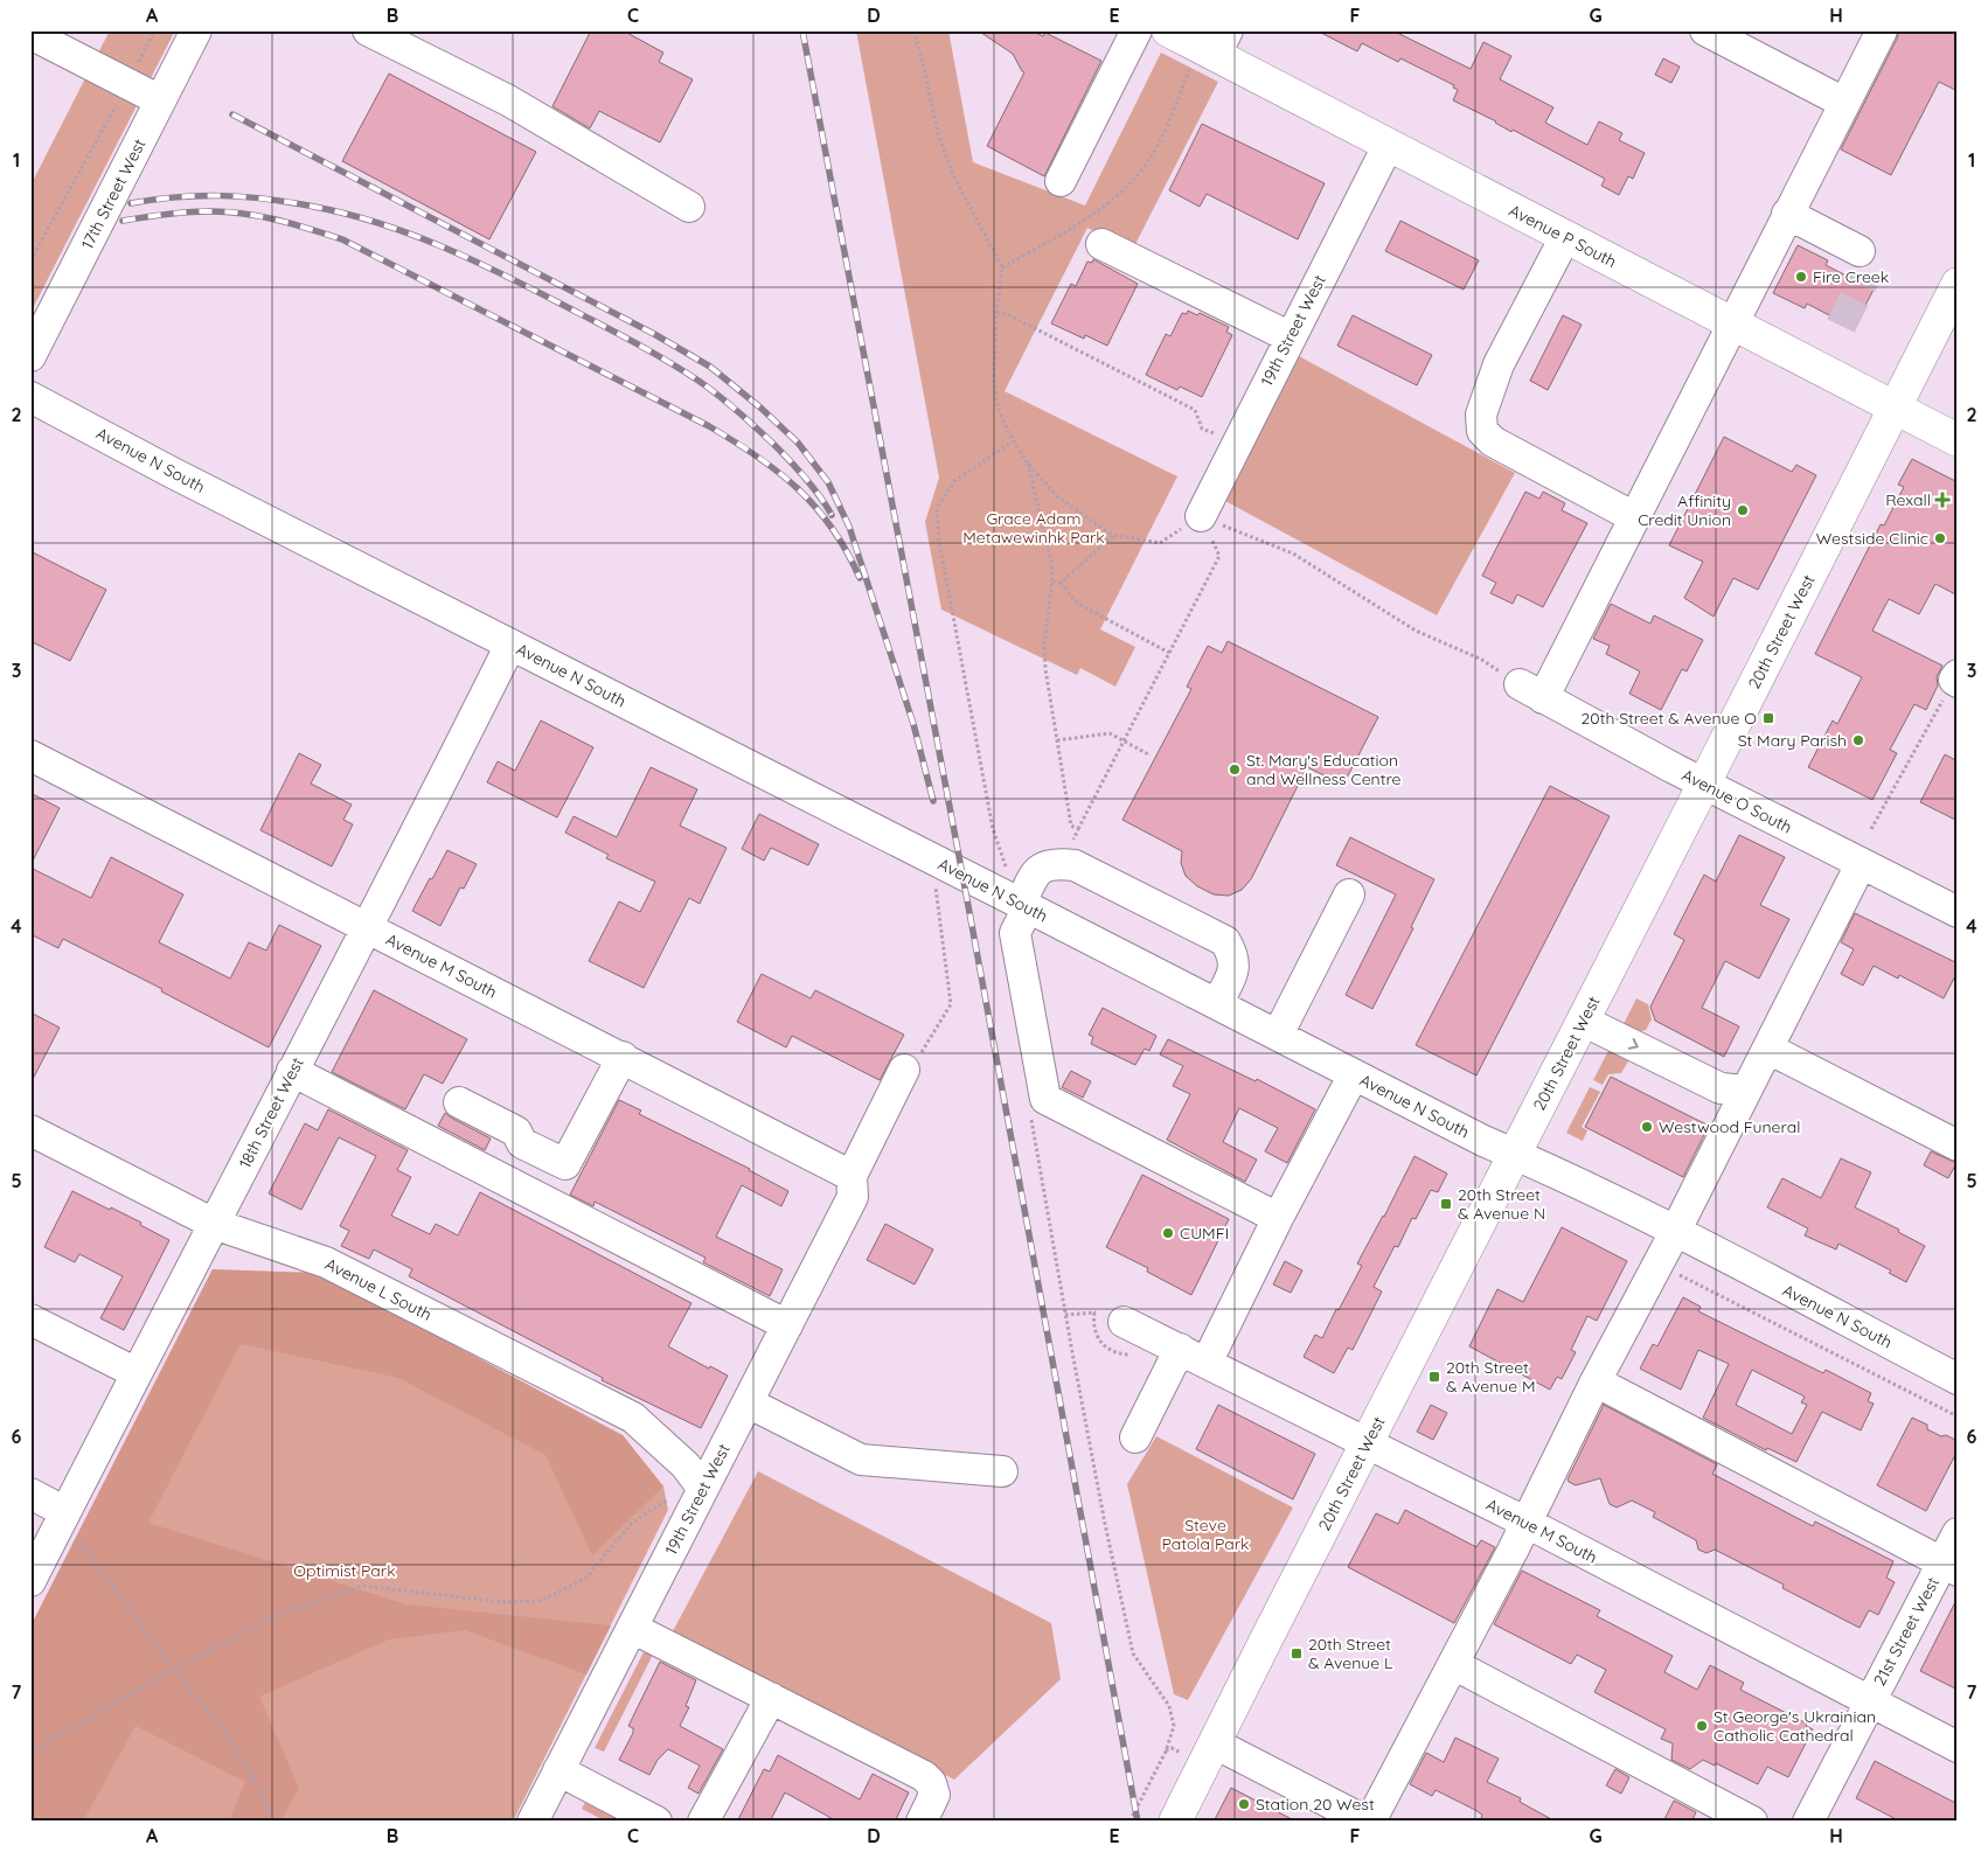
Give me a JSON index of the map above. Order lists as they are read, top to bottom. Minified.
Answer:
{"streets":{"main road":["Avenue P South","20th Street West"],"street":["17th Street West","19th Street West","Avenue N South","Avenue O South","Avenue M South","18th Street West","Avenue L South","21st Street West"]},"crossings":[["Avenue P South","19th Street West"],["Avenue P South","20th Street West"],["19th Street West","Avenue M South"],["19th Street West","Avenue L South"],["Avenue N South","20th Street West"],["Avenue N South","18th Street West"],["20th Street West","Avenue O South"],["20th Street West","Avenue M South"],["Avenue M South","18th Street West"],["Avenue M South","21st Street West"],["18th Street West","Avenue L South"]],"parks":["Grace Adam Metawewinhk Park","Steve Patola Park","Optimist Park"],"places":{"other":["Fire Creek","Affinity Credit Union","Westside Clinic","St Mary Parish","St. Mary's Education and Wellness Centre","Westwood Funeral","CUMFI","St George's Ukrainian Catholic Cathedral","Station 20 West"],"health":["Rexall"],"transit":["20th Street & Avenue O","20th Street & Avenue N","20th Street & Avenue M","20th Street & Avenue L"]},"grid":{"columns":["A","B","C","D","E","F","G","H"],"rows":["1","2","3","4","5","6","7"]}}
